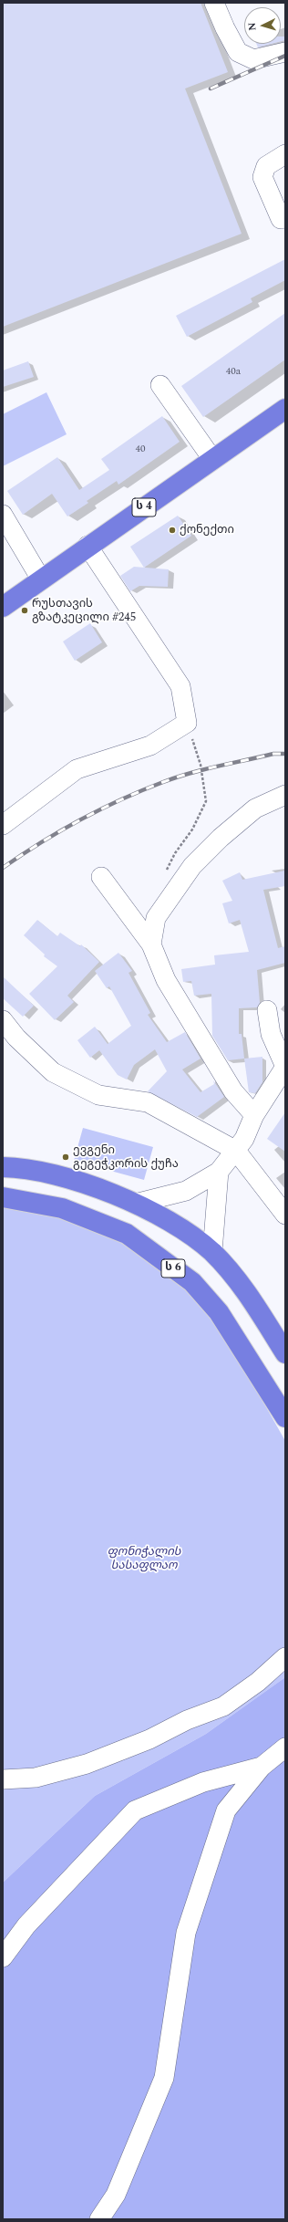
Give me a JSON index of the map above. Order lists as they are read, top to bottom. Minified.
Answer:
{"streets":{"highway":["ს 4","ს 6"]},"parks":["ფონიჭალის სასაფლაო"],"places":["ქონექთი","რუსთავის გზატკეცილი #245","ევგენი გეგეჭკორის ქუჩა"],"house_numbers":["40a","40"],"north":"left"}
